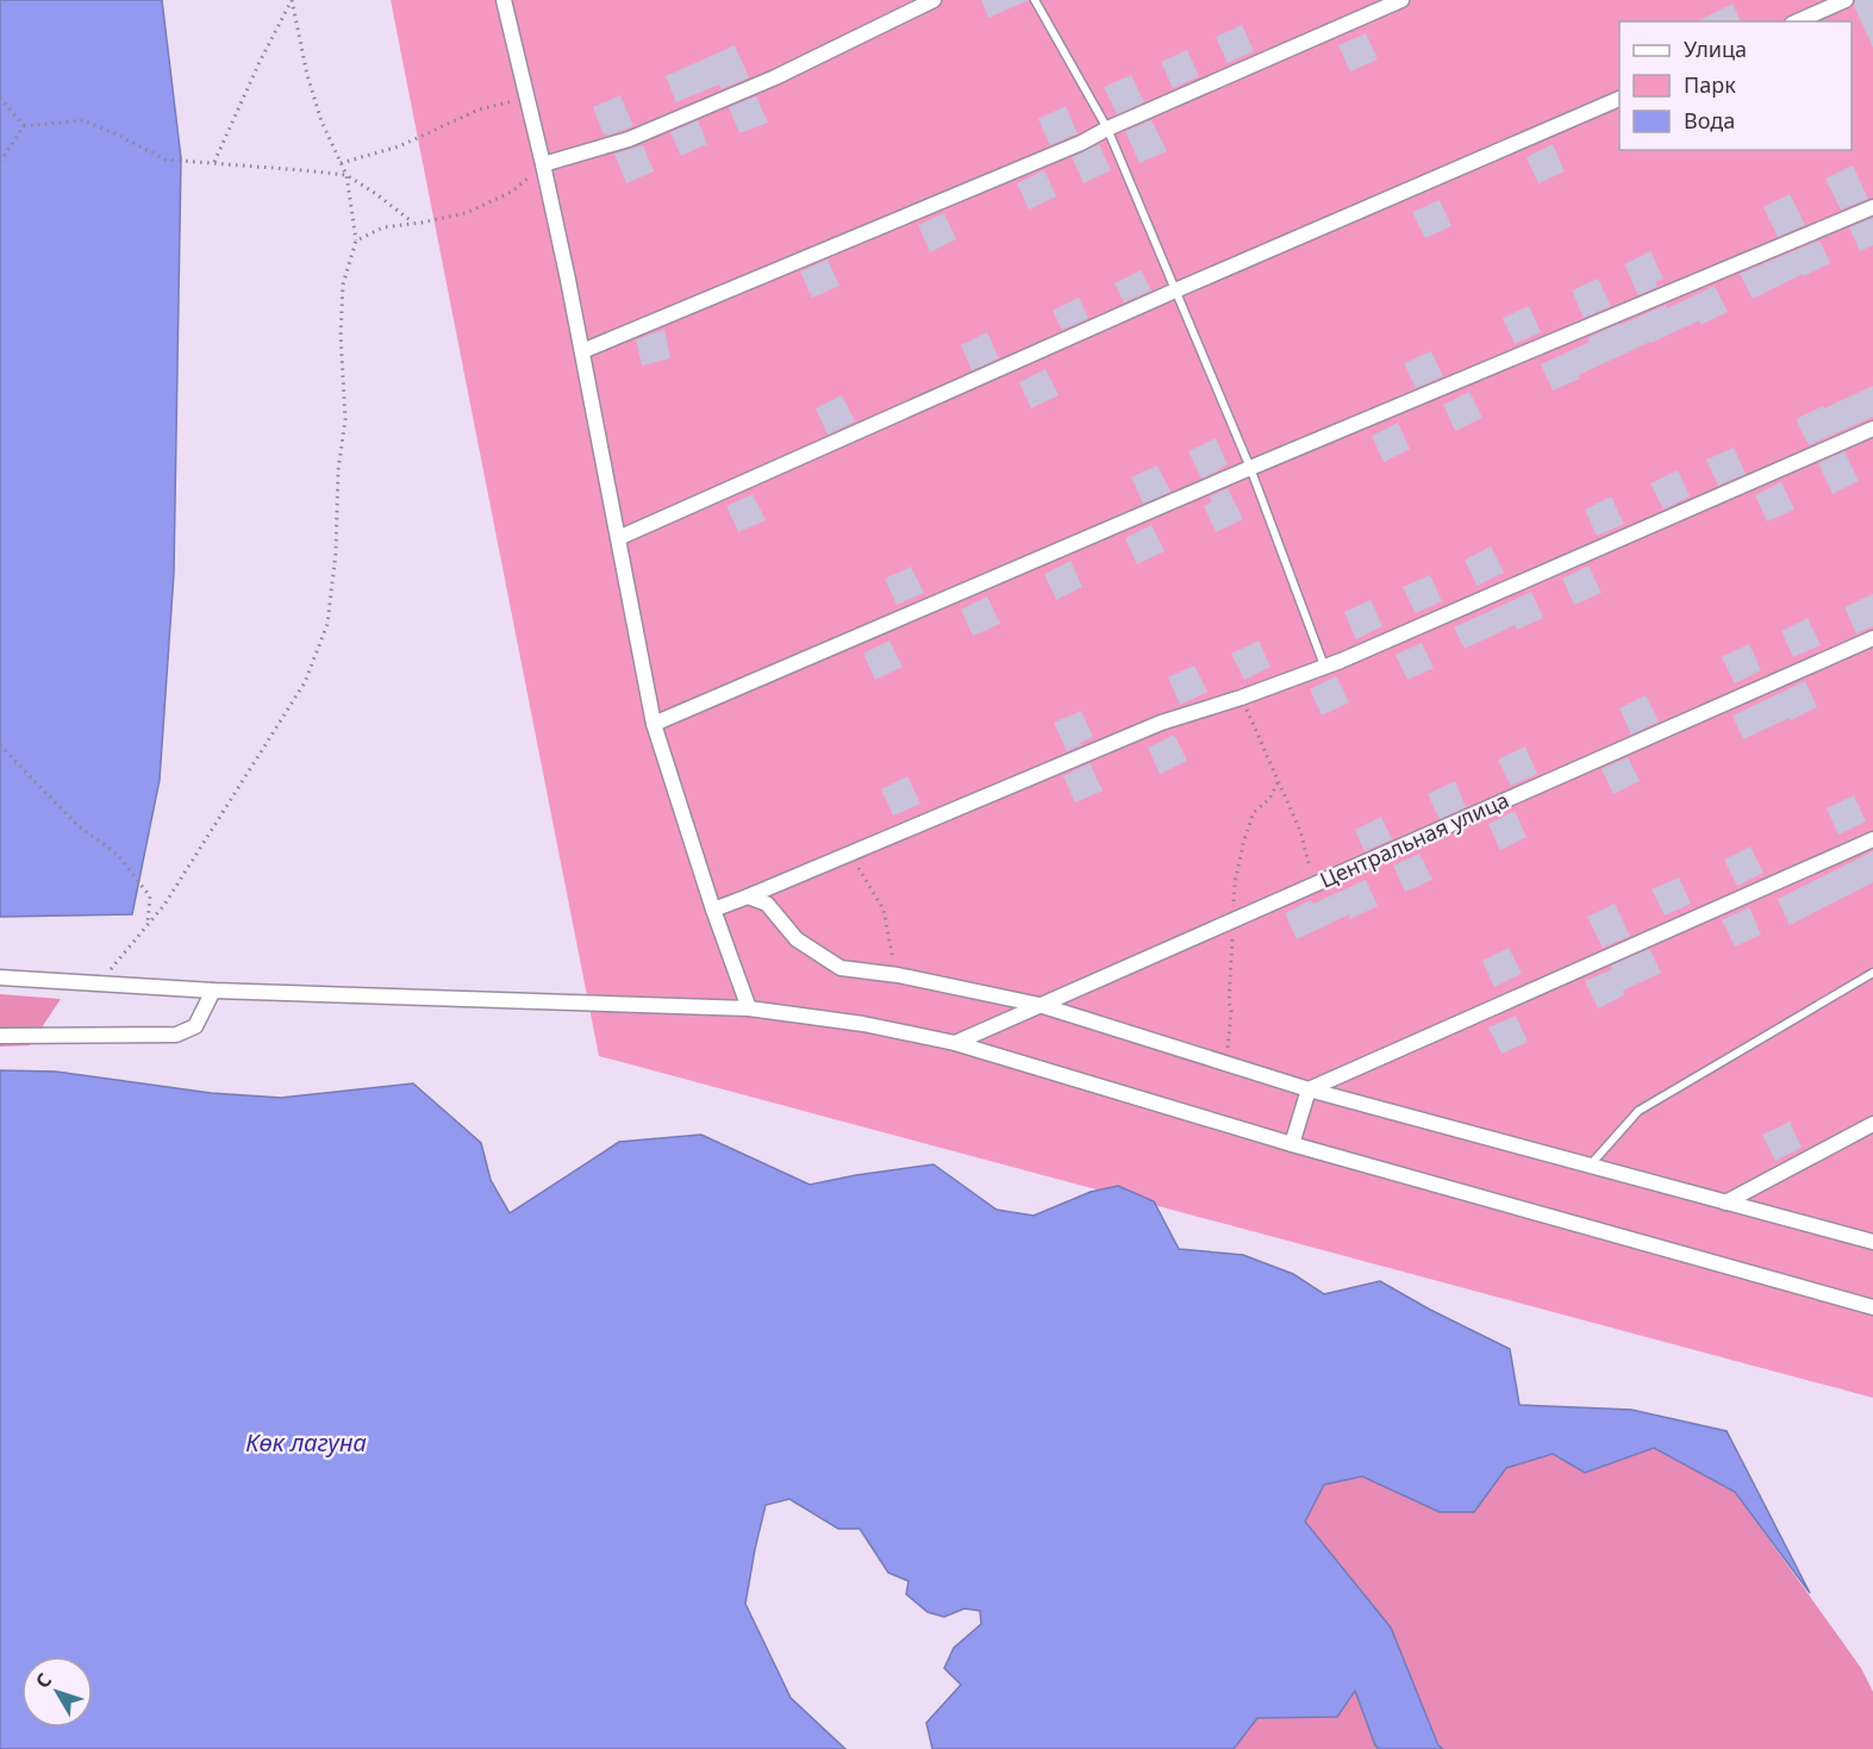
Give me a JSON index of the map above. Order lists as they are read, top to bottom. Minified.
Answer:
{"streets":{"street":["Центральная улица"]},"water":["Көк лагуна"],"legend":["Улица","Парк","Вода"],"north":"top left"}
